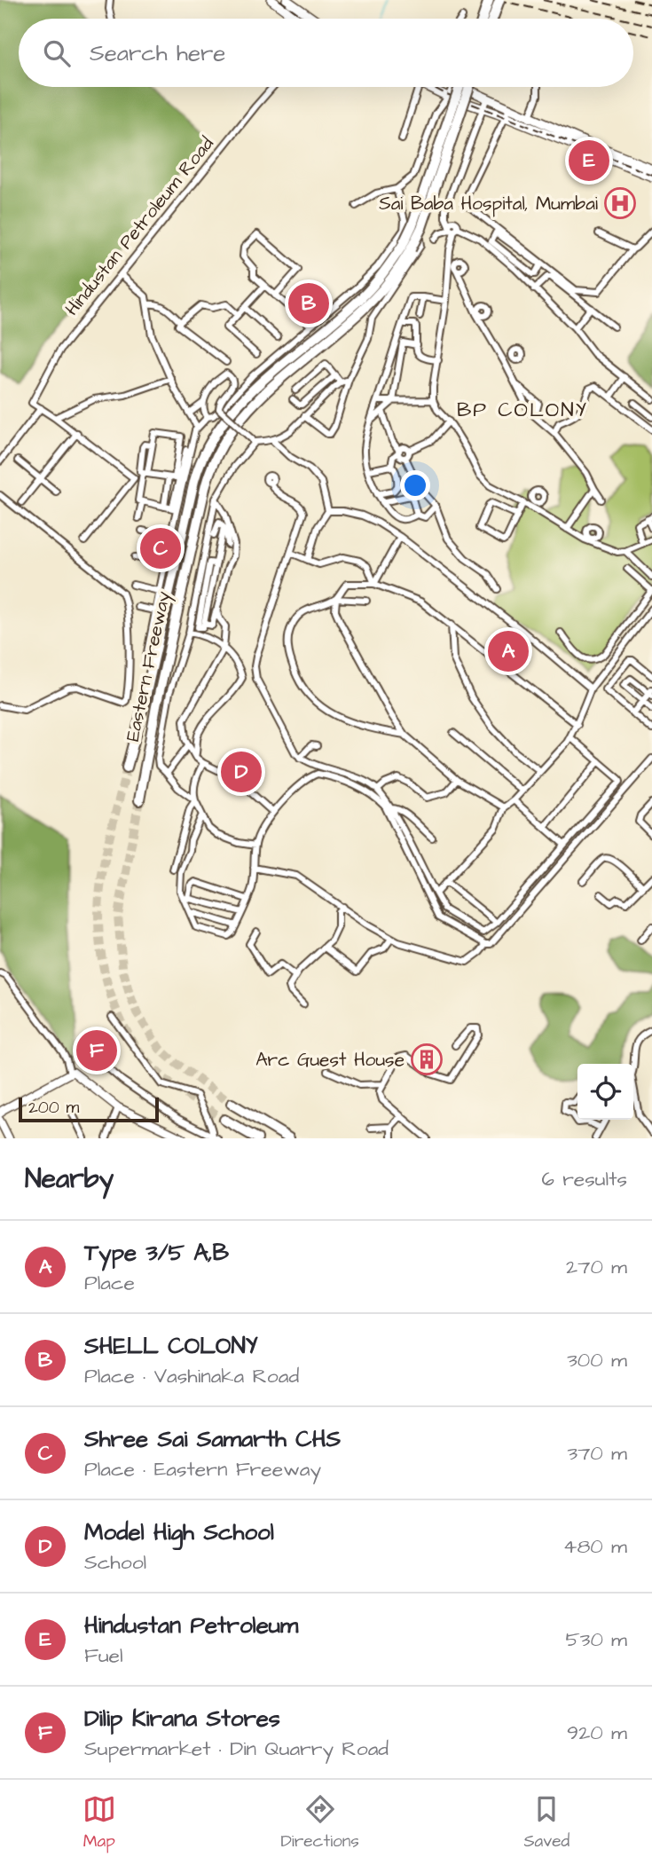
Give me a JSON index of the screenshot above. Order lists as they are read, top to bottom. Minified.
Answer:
{"streets":{"highway":["Eastern Freeway"],"street":["Hindustan Petroleum Road"]},"districts":["BP COLONY"],"places":{"hospital":["Sai Baba Hospital, Mumbai"],"building":["Arc Guest House"]},"scale_bar":"200 m","page":{"search":"Search here","pins":["E","B","C","A","D","F"],"scale":"200 m","heading":["Nearby","6 results"],"list":[{"mark":"A","name":"Type 3/5 A,B","note":"Place","value":"270 m"},{"mark":"B","name":"SHELL COLONY","note":"Place · Vashinaka Road","value":"300 m"},{"mark":"C","name":"Shree Sai Samarth CHS","note":"Place · Eastern Freeway","value":"370 m"},{"mark":"D","name":"Model High School","note":"School","value":"480 m"},{"mark":"E","name":"Hindustan Petroleum","note":"Fuel","value":"530 m"},{"mark":"F","name":"Dilip Kirana Stores","note":"Supermarket · Din Quarry Road","value":"920 m"}],"nav":["Map","Directions","Saved"]}}
